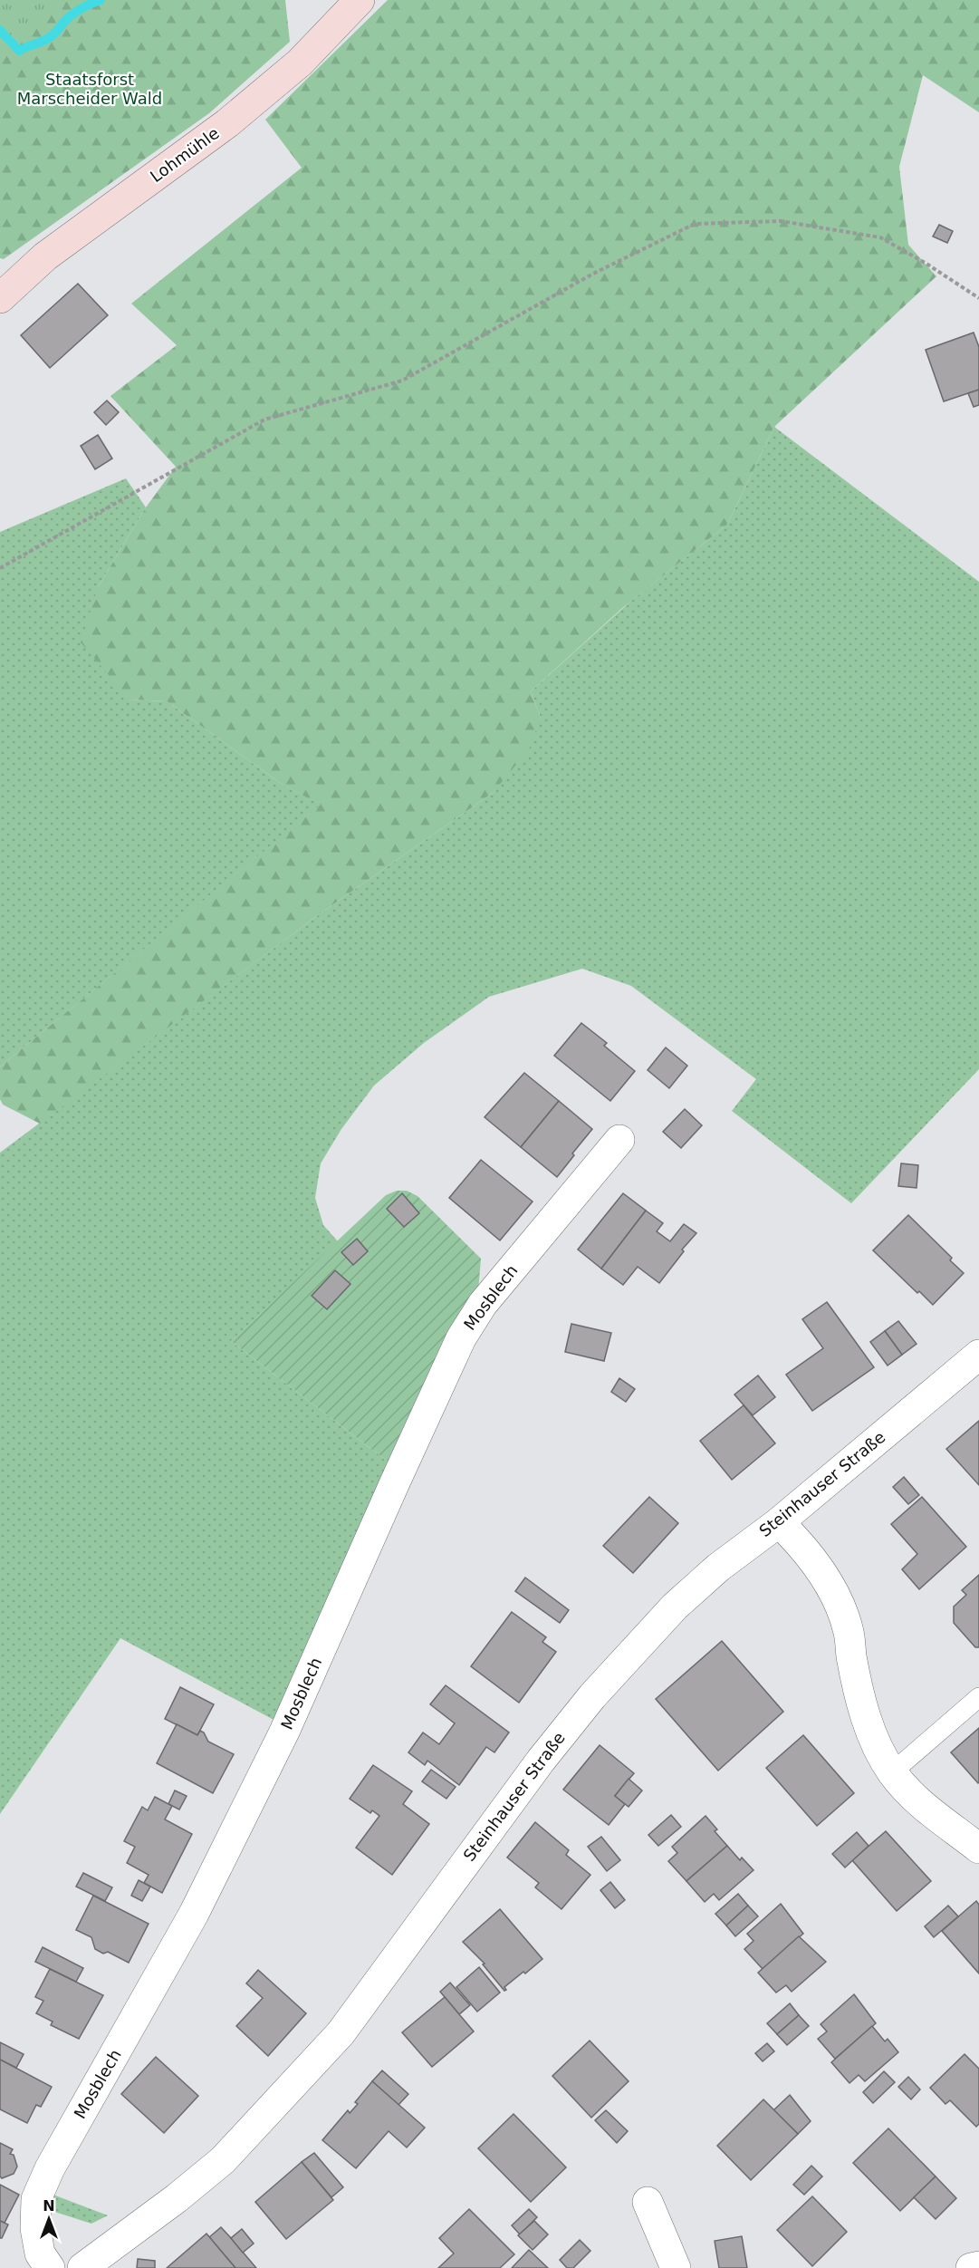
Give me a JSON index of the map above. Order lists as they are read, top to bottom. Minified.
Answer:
{"streets":{"main road":["Lohmühle"],"street":["Mosblech","Steinhauser Straße"]},"parks":["Staatsforst Marscheider Wald"],"north":"top"}
